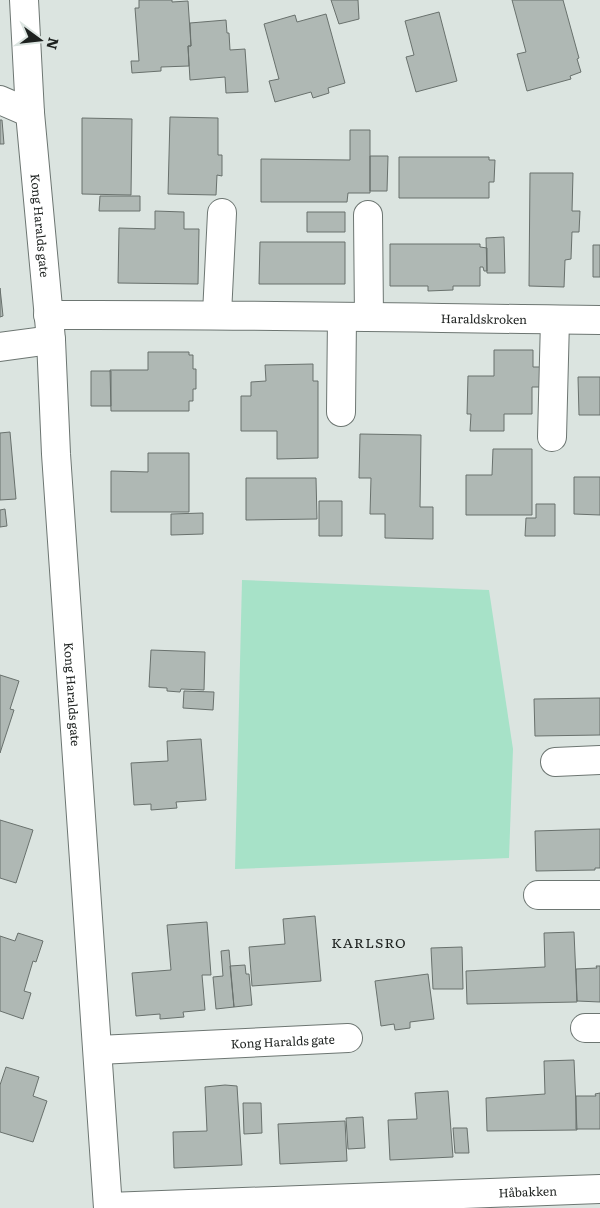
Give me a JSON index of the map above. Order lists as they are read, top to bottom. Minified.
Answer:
{"streets":{"street":["Kong Haralds gate","Haraldskroken","Håbakken"]},"crossings":[["Kong Haralds gate","Haraldskroken"],["Kong Haralds gate","Håbakken"]],"districts":["KARLSRO"],"north":"right"}
